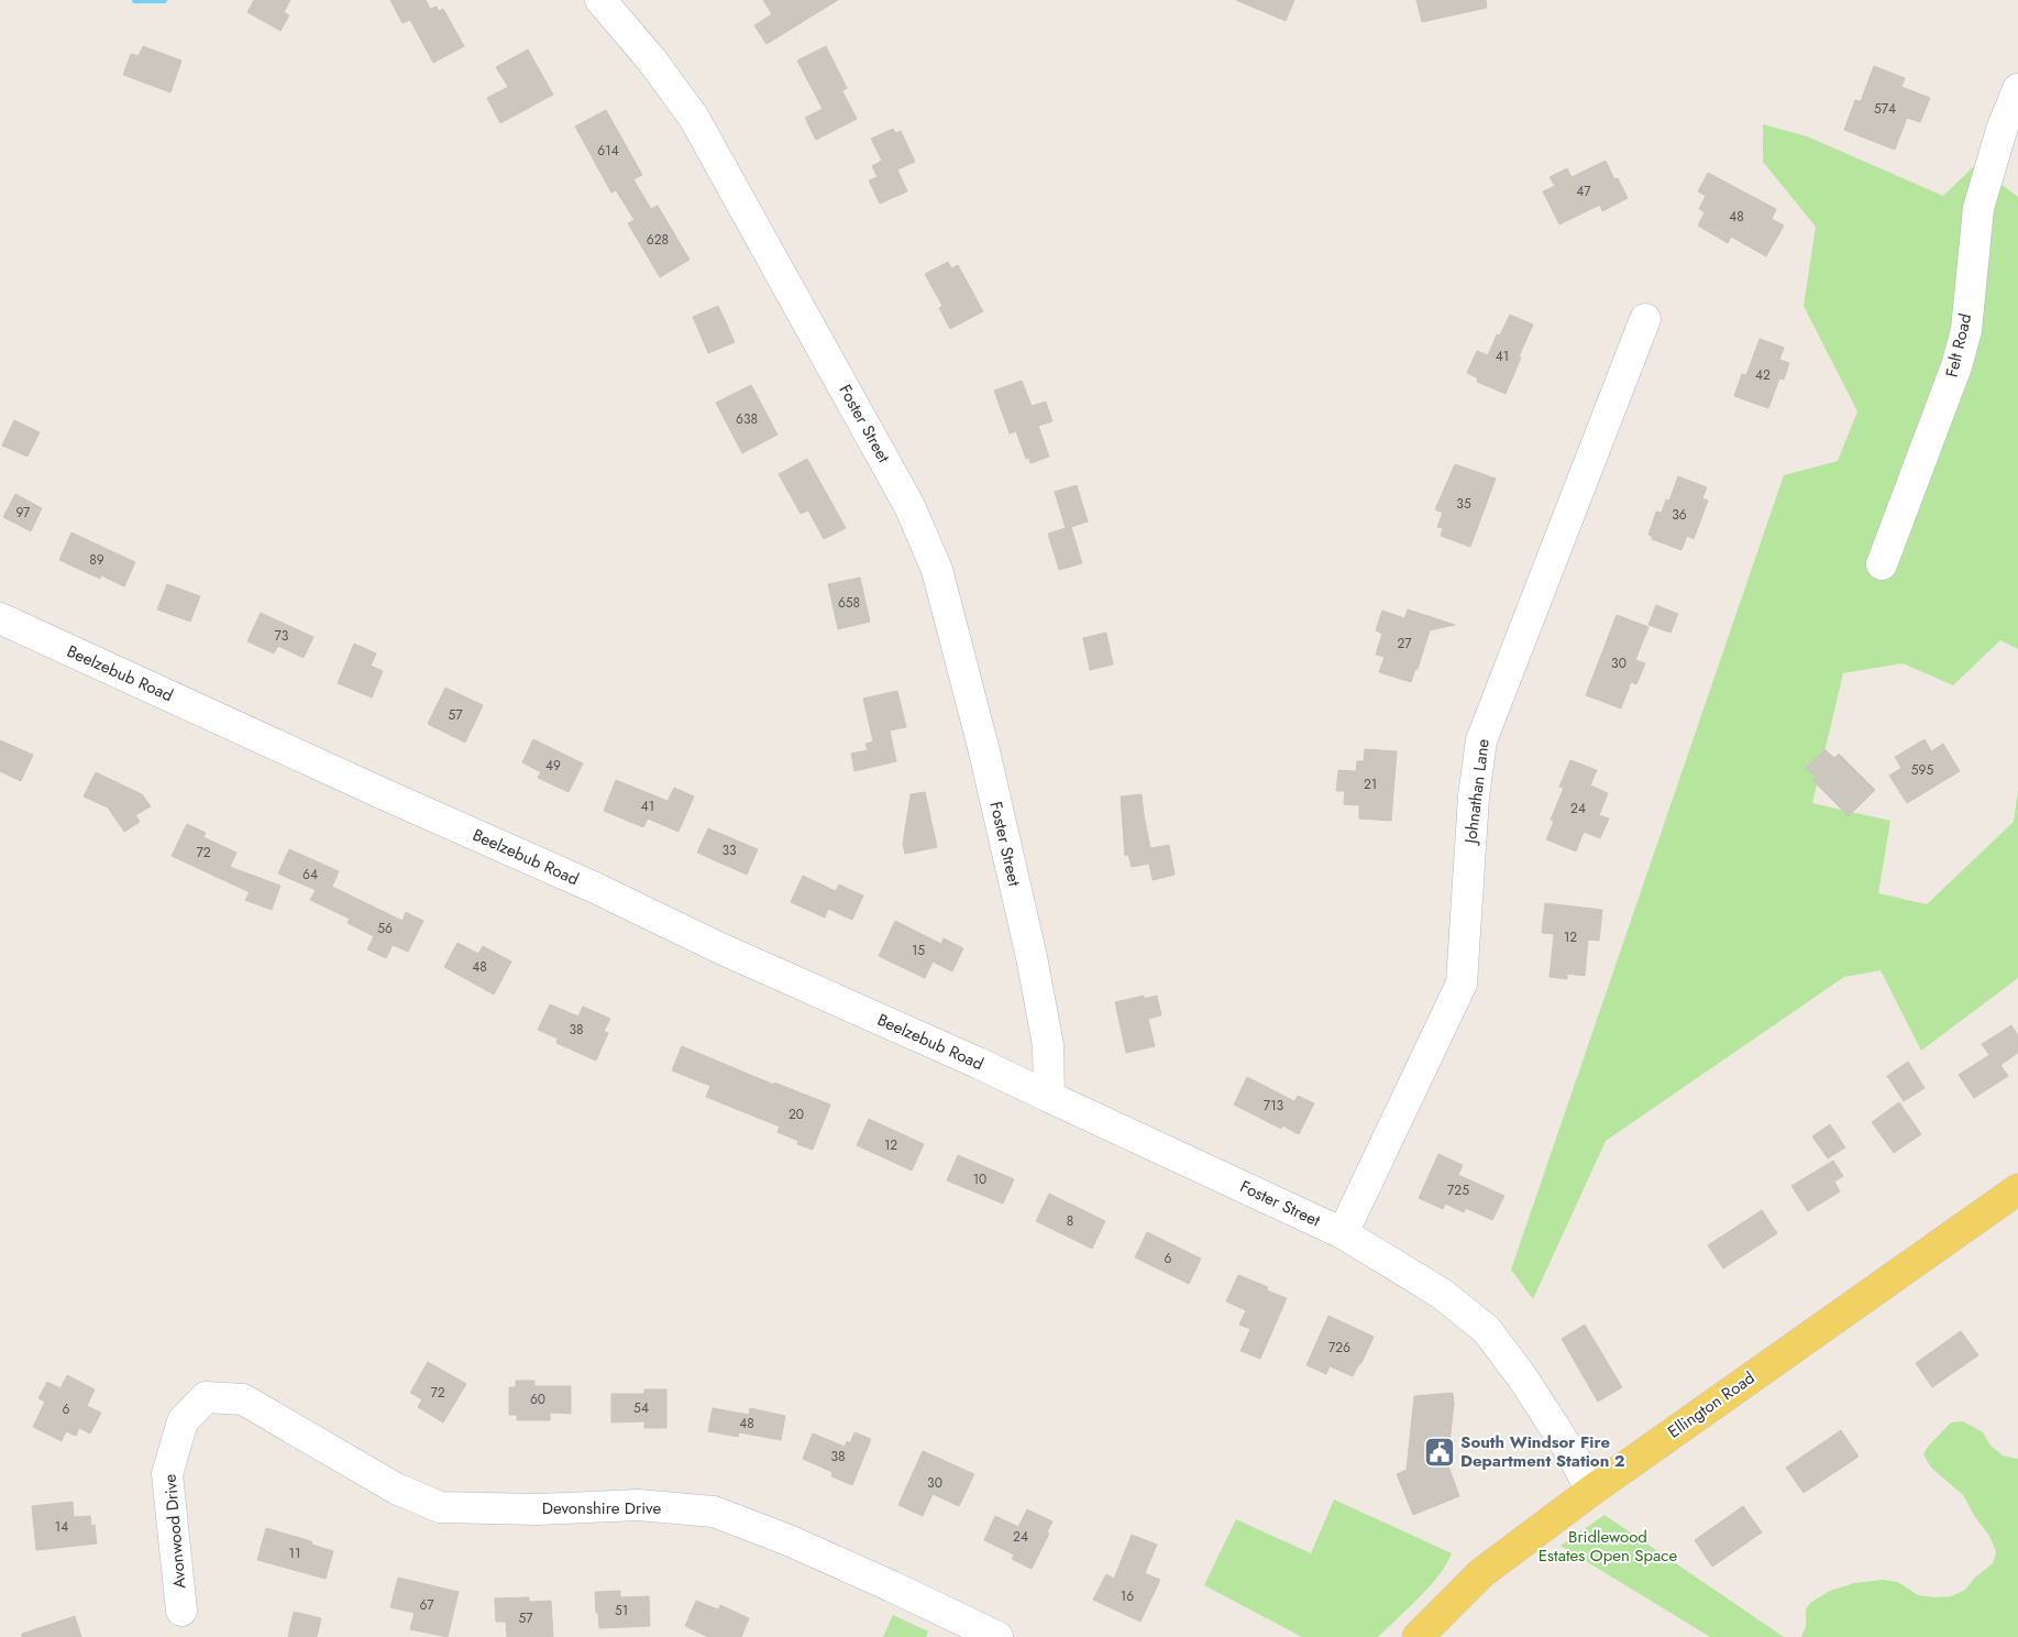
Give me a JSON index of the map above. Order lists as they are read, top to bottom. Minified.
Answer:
{"streets":{"main road":["Ellington Road"],"street":["Felt Road","Foster Street","Beelzebub Road","Johnathan Lane","Devonshire Drive","Avonwood Drive"]},"crossings":[["Foster Street","Beelzebub Road"],["Foster Street","Johnathan Lane"],["Foster Street","Ellington Road"],["Devonshire Drive","Avonwood Drive"]],"parks":["Bridlewood Estates Open Space"],"places":{"public building":["South Windsor Fire Department Station 2"]},"house_numbers":["574","614","47","48","628","41","42","638","35","97","36","89","658","73","27","30","57","49","595","21","41","24","33","72","64","56","12","15","48","38","713","20","12","10","725","8","6","726","72","60","54","6","48","38","30","14","24","11","16","67","51","57"]}
